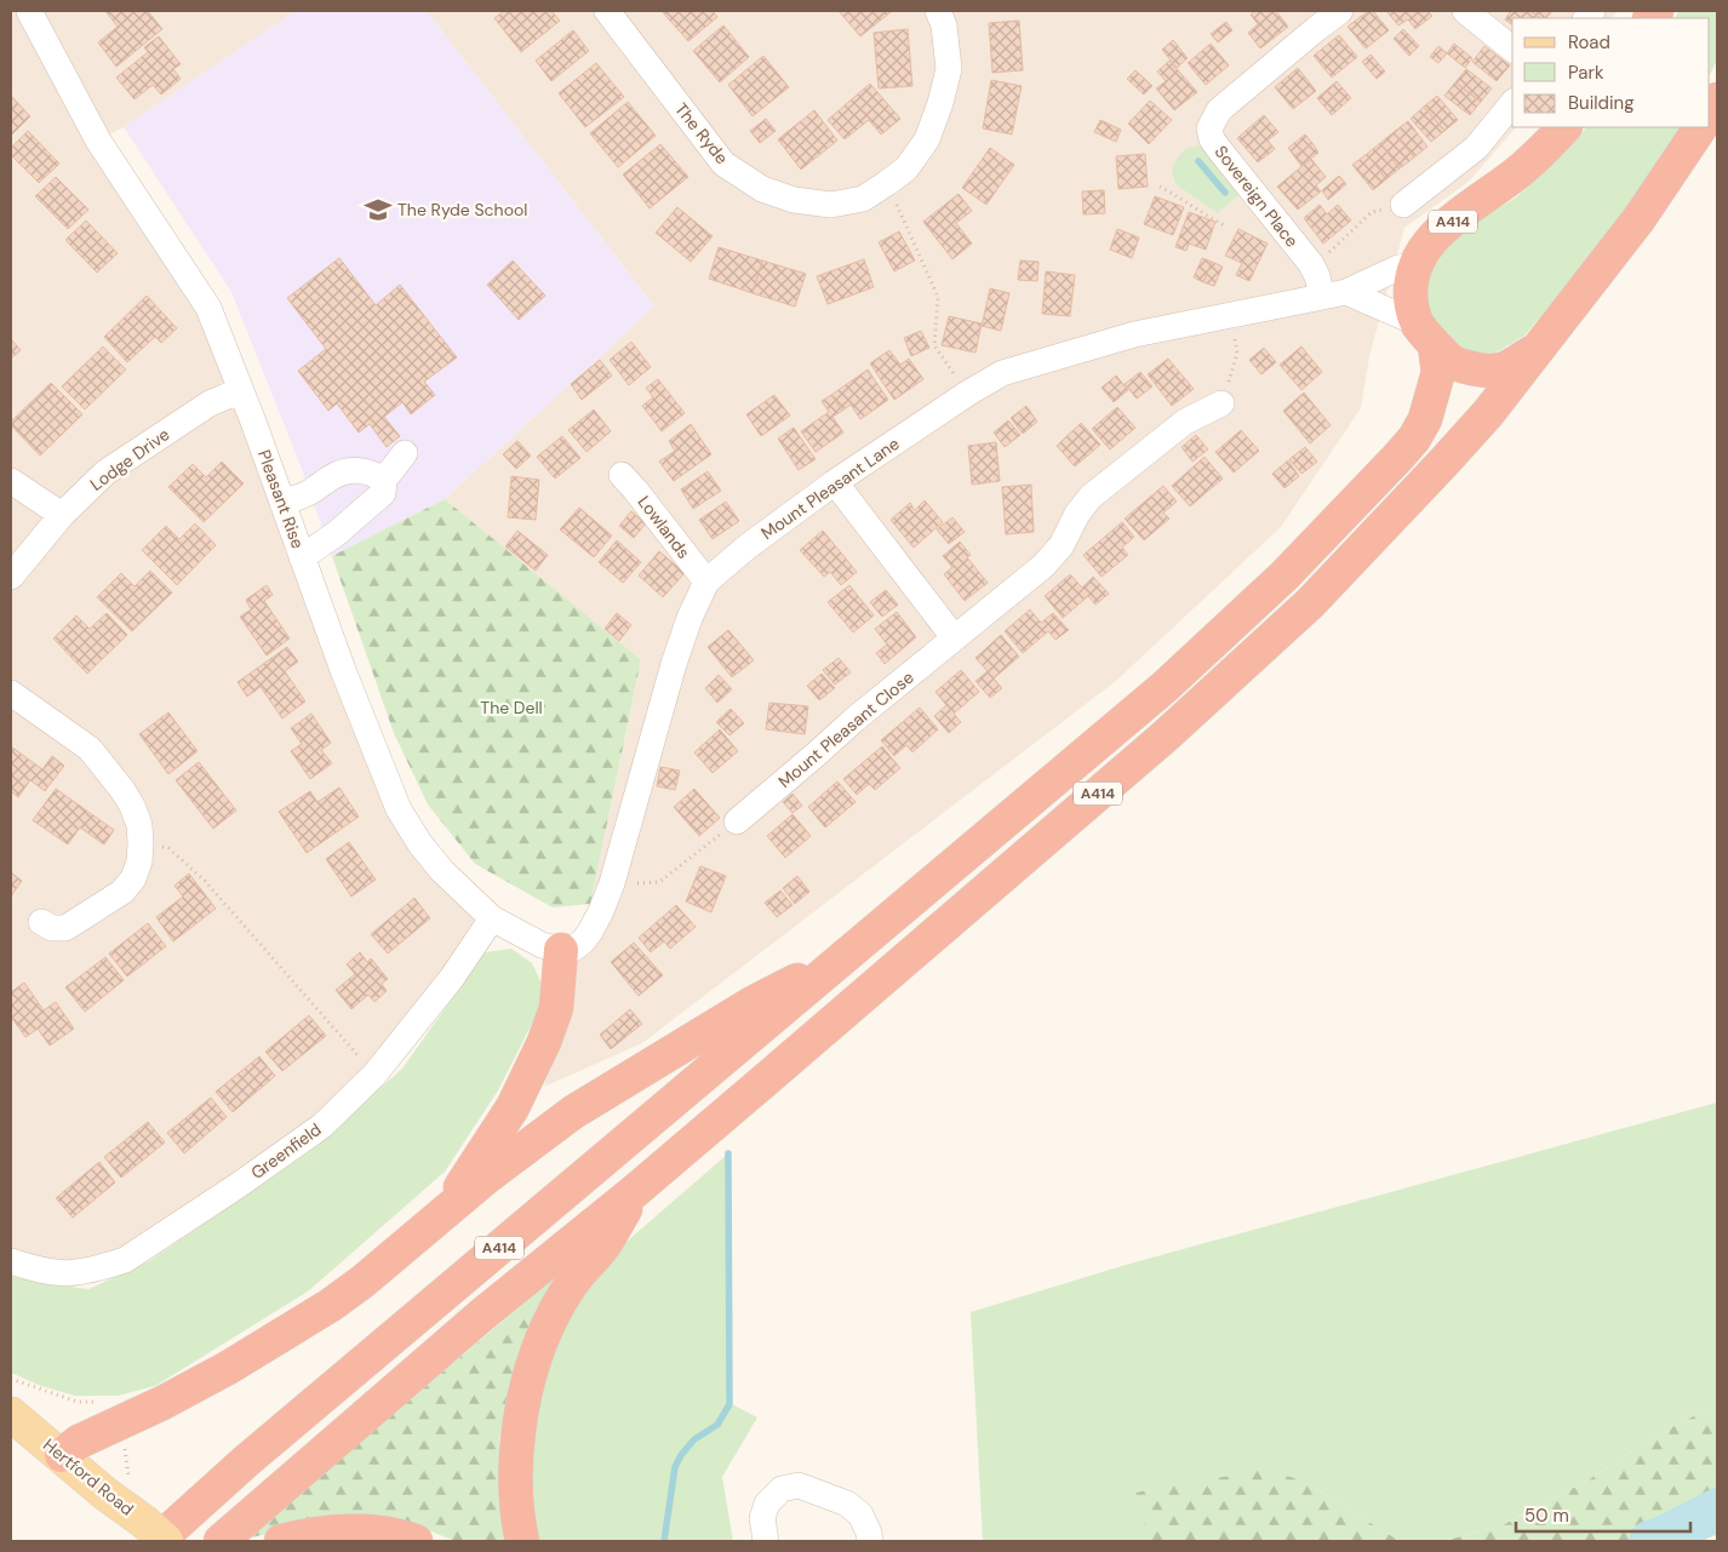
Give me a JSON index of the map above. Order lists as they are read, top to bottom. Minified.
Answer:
{"streets":{"highway":["A414"],"main road":["Hertford Road"],"street":["The Ryde","Sovereign Place","Lodge Drive","Mount Pleasant Lane","Pleasant Rise","Lowlands","Mount Pleasant Close","Greenfield"]},"crossings":[["Sovereign Place","Mount Pleasant Lane"],["A414","Mount Pleasant Lane"],["A414","Hertford Road"],["Lodge Drive","Pleasant Rise"],["Mount Pleasant Lane","Pleasant Rise"],["Mount Pleasant Lane","Lowlands"],["Pleasant Rise","Greenfield"]],"parks":["The Dell"],"places":{"school or university":["The Ryde School"]},"legend":["Road","Park","Building"],"scale_bar":"50 m"}
